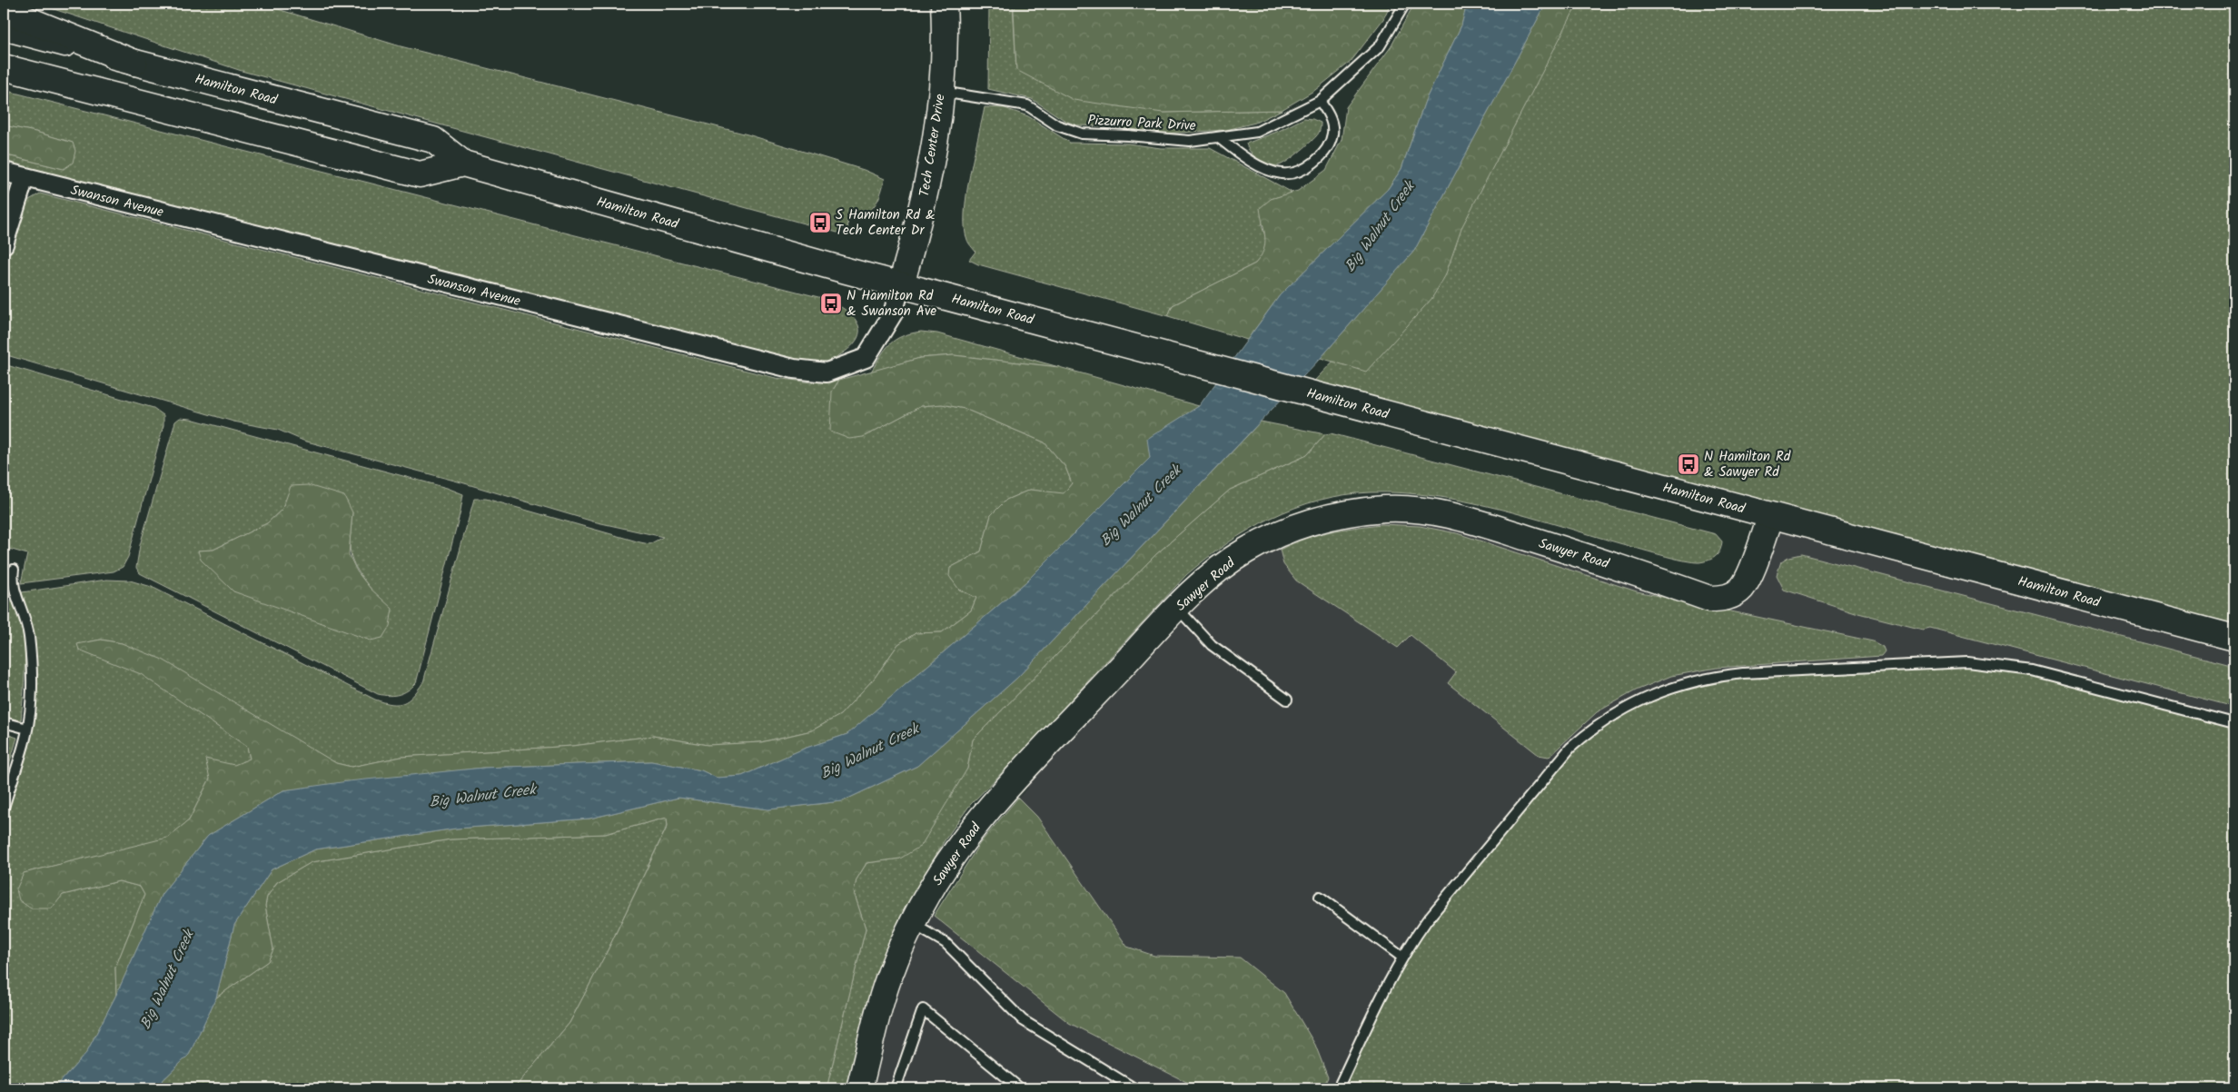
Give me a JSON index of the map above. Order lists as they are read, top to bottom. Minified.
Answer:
{"streets":{"main road":["Hamilton Road","Tech Center Drive","Sawyer Road"],"street":["Swanson Avenue"],"lane":["Pizzurro Park Drive"]},"crossings":[["Hamilton Road","Tech Center Drive"],["Hamilton Road","Swanson Avenue"],["Hamilton Road","Sawyer Road"],["Pizzurro Park Drive","Tech Center Drive"],["Tech Center Drive","Swanson Avenue"]],"water":["Big Walnut Creek"],"places":{"bus stop":["S Hamilton Rd & Tech Center Dr","N Hamilton Rd & Swanson Ave","N Hamilton Rd & Sawyer Rd"]}}
